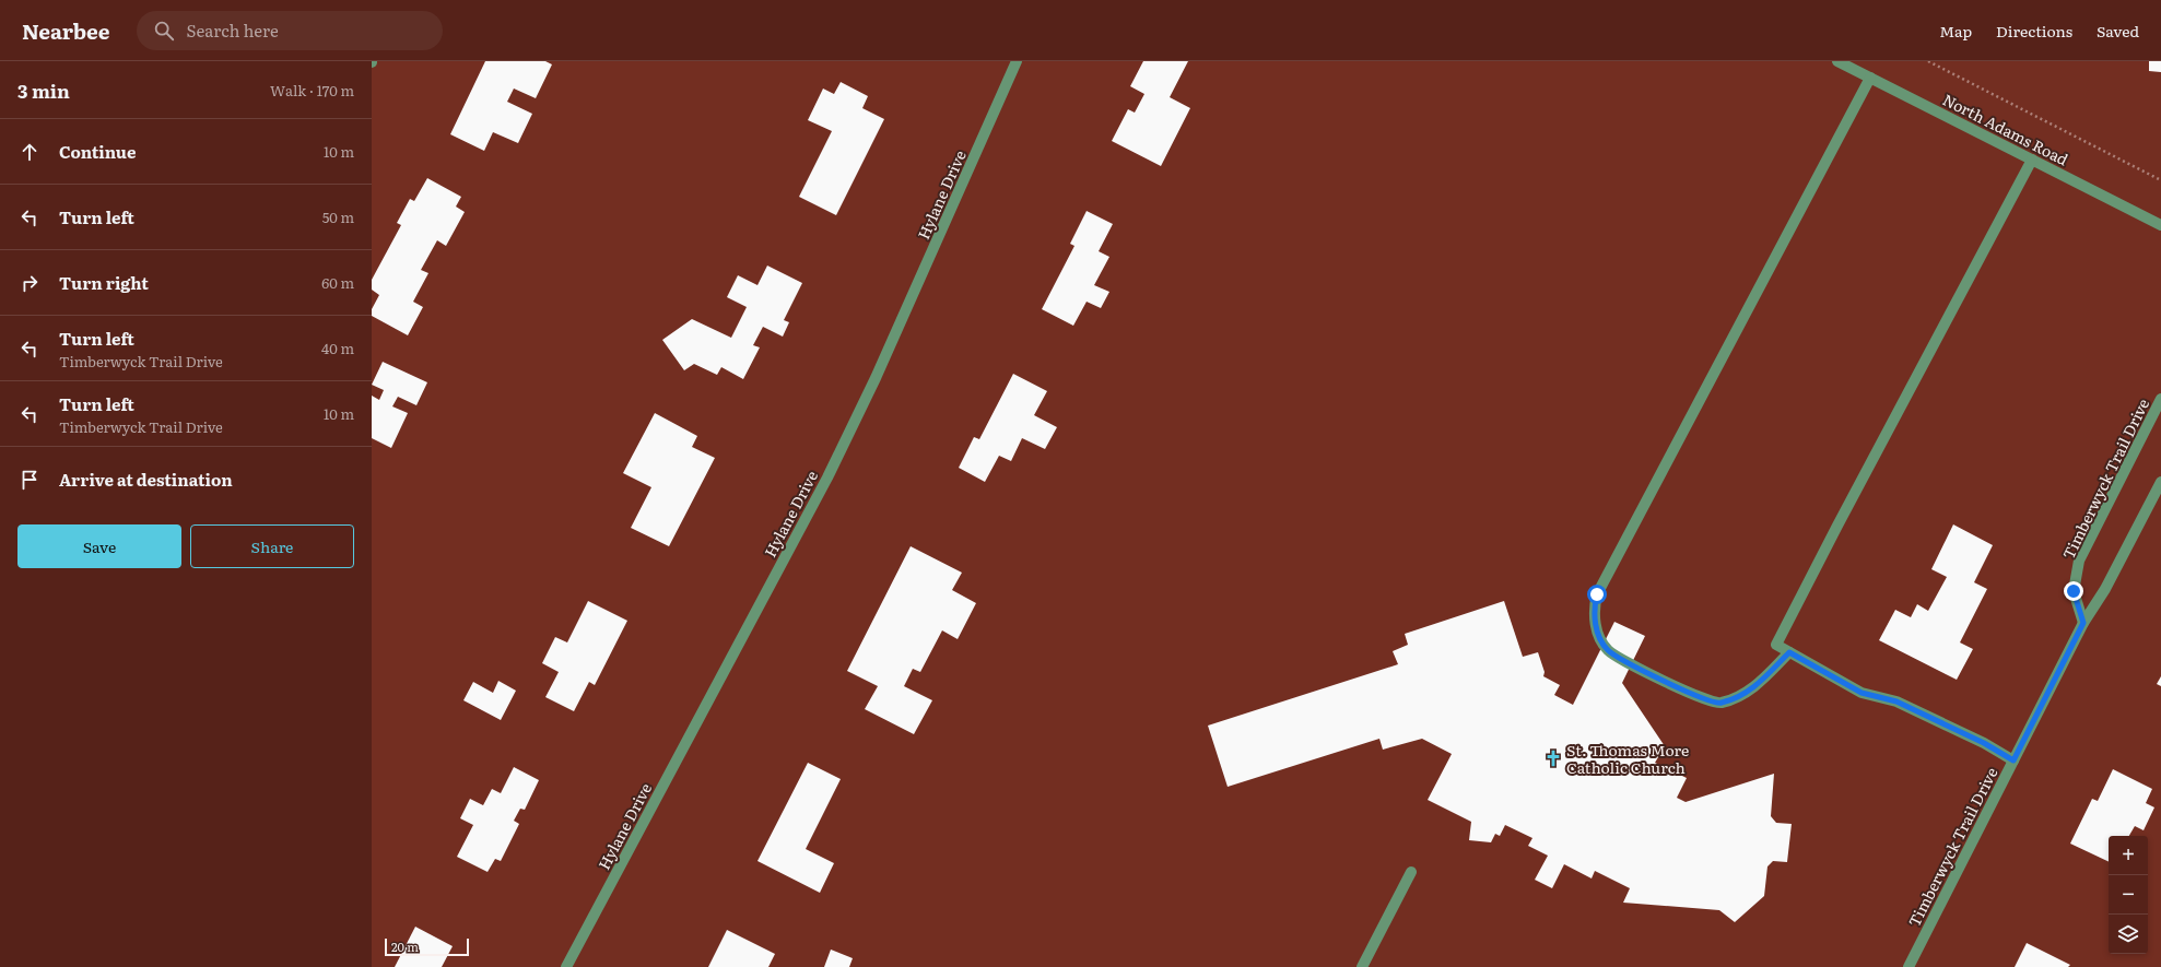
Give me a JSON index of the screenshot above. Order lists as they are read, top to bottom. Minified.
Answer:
{"streets":{"street":["North Adams Road","Hylane Drive","Timberwyck Trail Drive"]},"places":{"church":["St. Thomas More Catholic Church"]},"scale_bar":"20 m","page":{"header":"Nearbee","search":"Search here","nav":["Map","Directions","Saved"],"heading":["3 min","Walk · 170 m"],"list":[["Continue","10 m"],["Turn left","50 m"],["Turn right","60 m"],["Turn left","Timberwyck Trail Drive","40 m"],["Turn left","Timberwyck Trail Drive","10 m"],"Arrive at destination"],"buttons":["Save","Share"],"map_buttons":["+","−"],"scale":"20 m"}}
